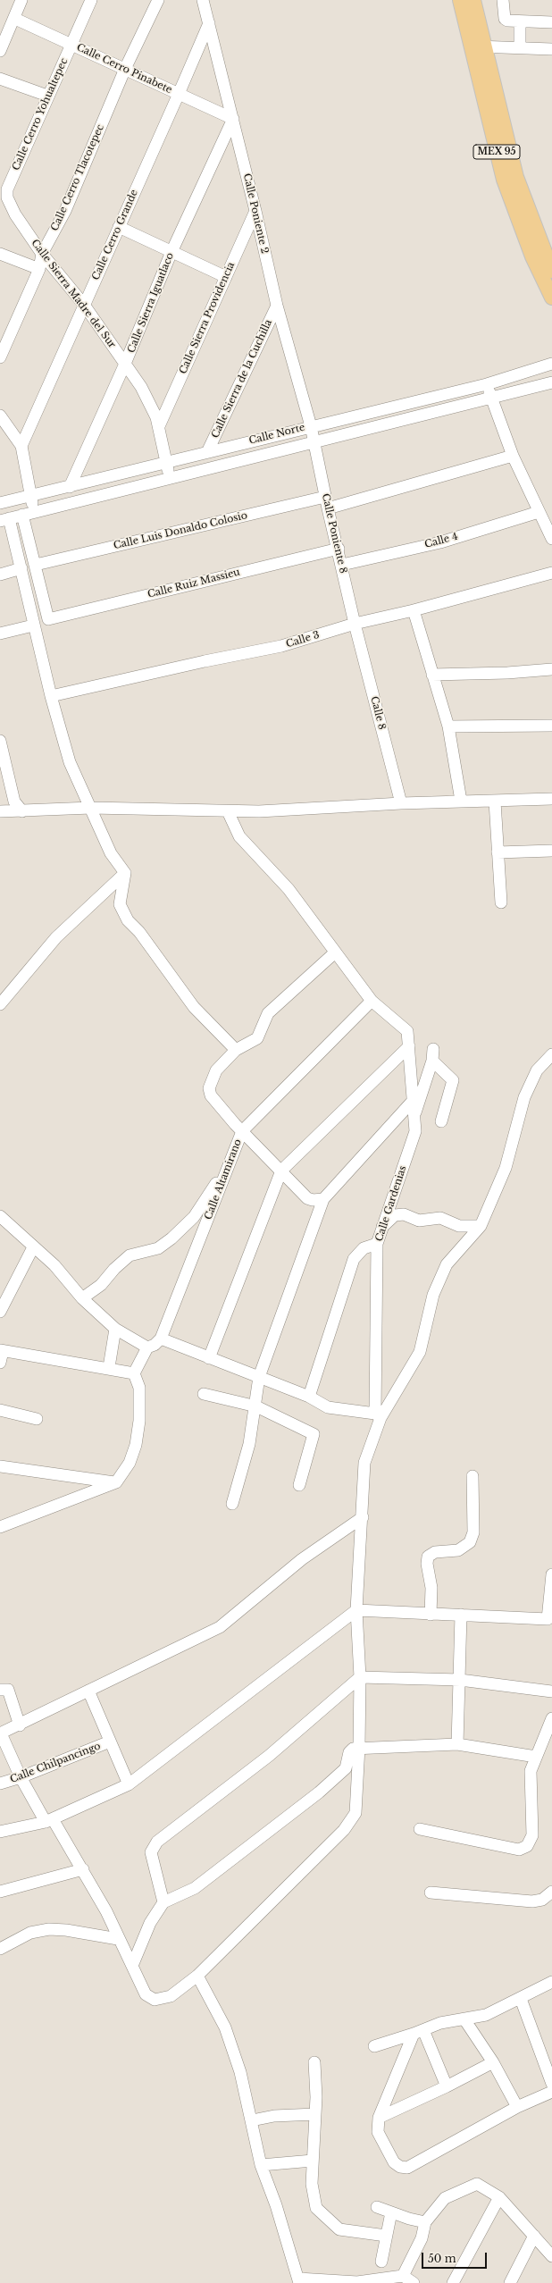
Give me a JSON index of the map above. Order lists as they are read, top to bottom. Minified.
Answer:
{"streets":{"main road":["MEX 95"],"street":["Calle Cerro Pinabete","Calle Cerro Yohualtepec","Calle Cerro Tlacotepec","Calle Poniente 2","Calle Cerro Grande","Calle Sierra Madre del Sur","Calle Sierra Iguatlaco","Calle Sierra Providencia","Calle Sierra de la Cuchilla","Calle Norte","Calle Luis Donaldo Colosio","Calle Poniente 8","Calle 4","Calle Ruiz Massieu","Calle 3","Calle 8","Calle Altamirano","Calle Gardenias","Calle Chilpancingo"]},"crossings":[["Calle Cerro Pinabete","Calle Cerro Yohualtepec"],["Calle Cerro Pinabete","Calle Cerro Tlacotepec"],["Calle Cerro Pinabete","Calle Poniente 2"],["Calle Cerro Pinabete","Calle Cerro Grande"],["Calle Cerro Pinabete","Calle Sierra Iguatlaco"],["Calle Cerro Yohualtepec","Calle Sierra Madre del Sur"],["Calle Cerro Tlacotepec","Calle Sierra Madre del Sur"],["Calle Poniente 2","Calle Cerro Grande"],["Calle Poniente 2","Calle Sierra Iguatlaco"],["Calle Poniente 2","Calle Sierra Providencia"],["Calle Poniente 2","Calle Sierra de la Cuchilla"],["Calle Poniente 2","Calle Norte"],["Calle Poniente 2","Calle Poniente 8"],["Calle Cerro Grande","Calle Sierra Madre del Sur"],["Calle Sierra Madre del Sur","Calle Sierra Iguatlaco"],["Calle Sierra Madre del Sur","Calle Sierra Providencia"],["Calle Sierra Madre del Sur","Calle Norte"],["Calle Sierra Iguatlaco","Calle Norte"],["Calle Sierra de la Cuchilla","Calle Norte"],["Calle Norte","Calle Poniente 8"],["Calle Luis Donaldo Colosio","Calle Poniente 8"],["Calle Luis Donaldo Colosio","Calle Ruiz Massieu"],["Calle Poniente 8","Calle 4"],["Calle Poniente 8","Calle Ruiz Massieu"],["Calle Poniente 8","Calle 3"],["Calle Poniente 8","Calle 8"],["Calle 3","Calle 8"],["Calle Altamirano","Calle Gardenias"]],"scale_bar":"50 m"}
